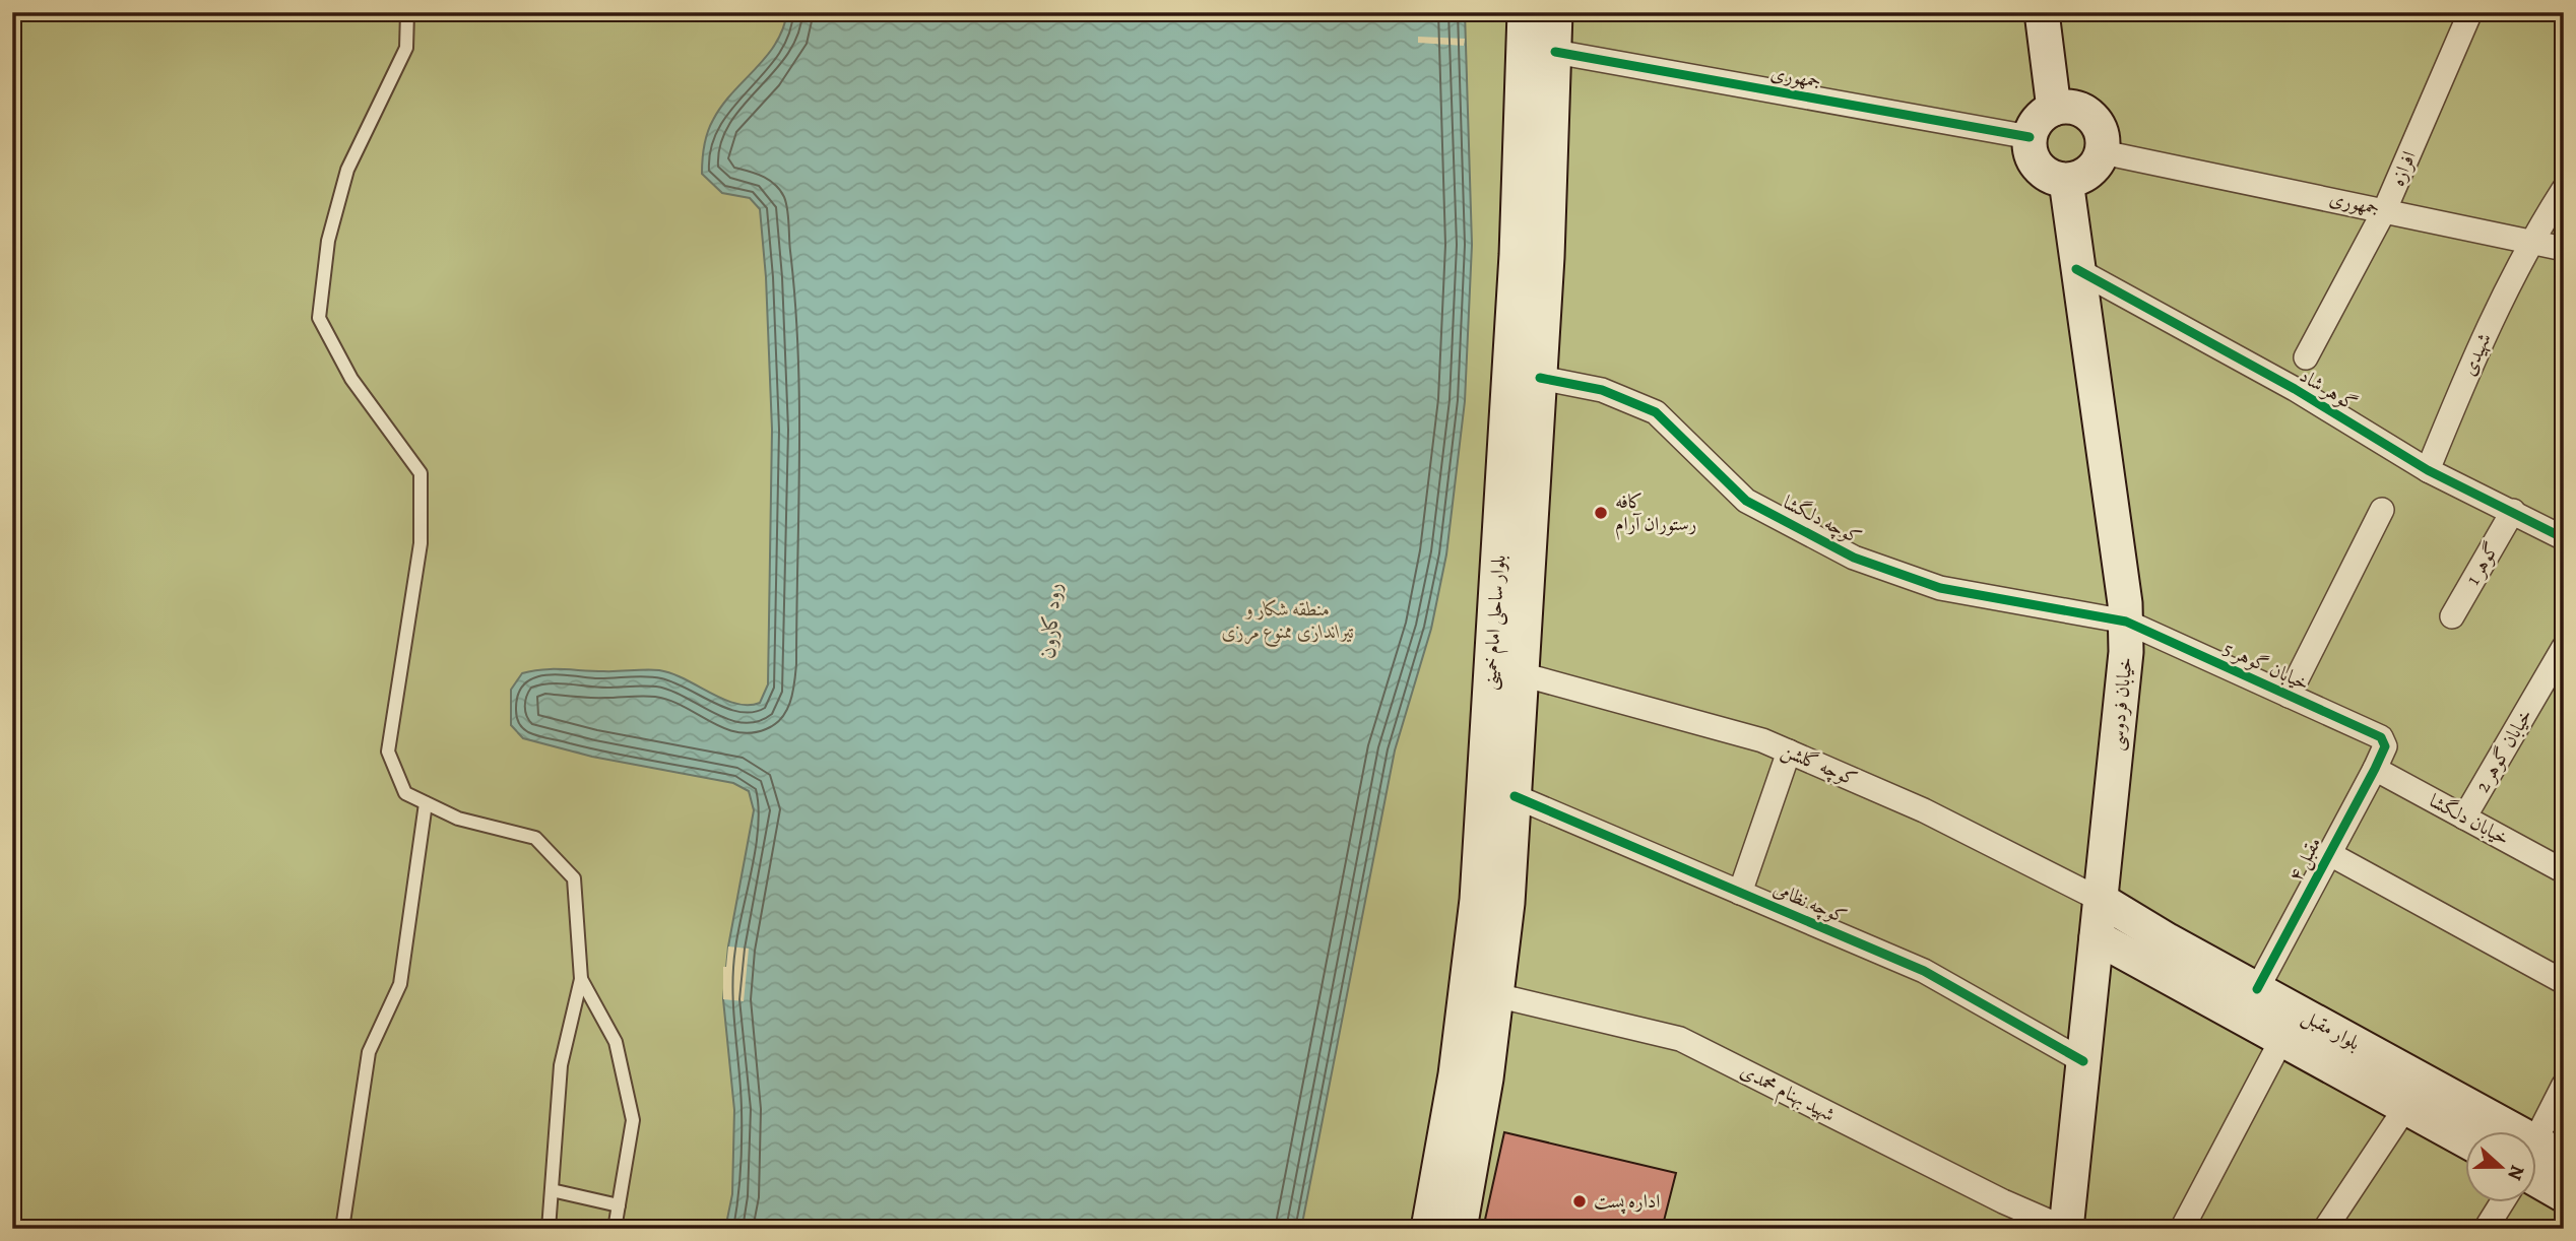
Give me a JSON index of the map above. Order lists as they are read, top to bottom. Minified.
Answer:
{"streets":{"main road":["بلوار ساحلی امام خمینی","خیابان فردوسی","بلوار مقبل"],"street":["جمهوری","افرازه","شهیدی","گوهر شاد","کوچه دلگشا","گوهر 1","خیابان گوهر 5","خیابان گوهر 2","کوچه گلشن","خیابان دلگشا","مقبل ۴","کوچه نظامی","شهید بهنام محمدی"]},"crossings":[["جمهوری","افرازه"],["جمهوری","شهیدی"],["جمهوری","بلوار ساحلی امام خمینی"],["جمهوری","خیابان فردوسی"],["شهیدی","گوهر شاد"],["گوهر شاد","گوهر 1"],["گوهر شاد","خیابان فردوسی"],["کوچه دلگشا","بلوار ساحلی امام خمینی"],["کوچه دلگشا","خیابان گوهر 5"],["کوچه دلگشا","خیابان فردوسی"],["بلوار ساحلی امام خمینی","کوچه گلشن"],["بلوار ساحلی امام خمینی","کوچه نظامی"],["بلوار ساحلی امام خمینی","شهید بهنام محمدی"],["خیابان گوهر 5","خیابان فردوسی"],["خیابان گوهر 5","مقبل ۴"],["خیابان فردوسی","کوچه گلشن"],["خیابان فردوسی","کوچه نظامی"],["خیابان فردوسی","بلوار مقبل"],["خیابان فردوسی","شهید بهنام محمدی"],["خیابان گوهر 2","خیابان دلگشا"],["کوچه گلشن","بلوار مقبل"],["خیابان دلگشا","مقبل ۴"],["مقبل ۴","بلوار مقبل"]],"water":["رود کارون"],"parks":["منطقه شکار و تیراندازی ممنوع مرزی"],"places":["کافه رستوران آرام","اداره پست"],"north":"right"}
